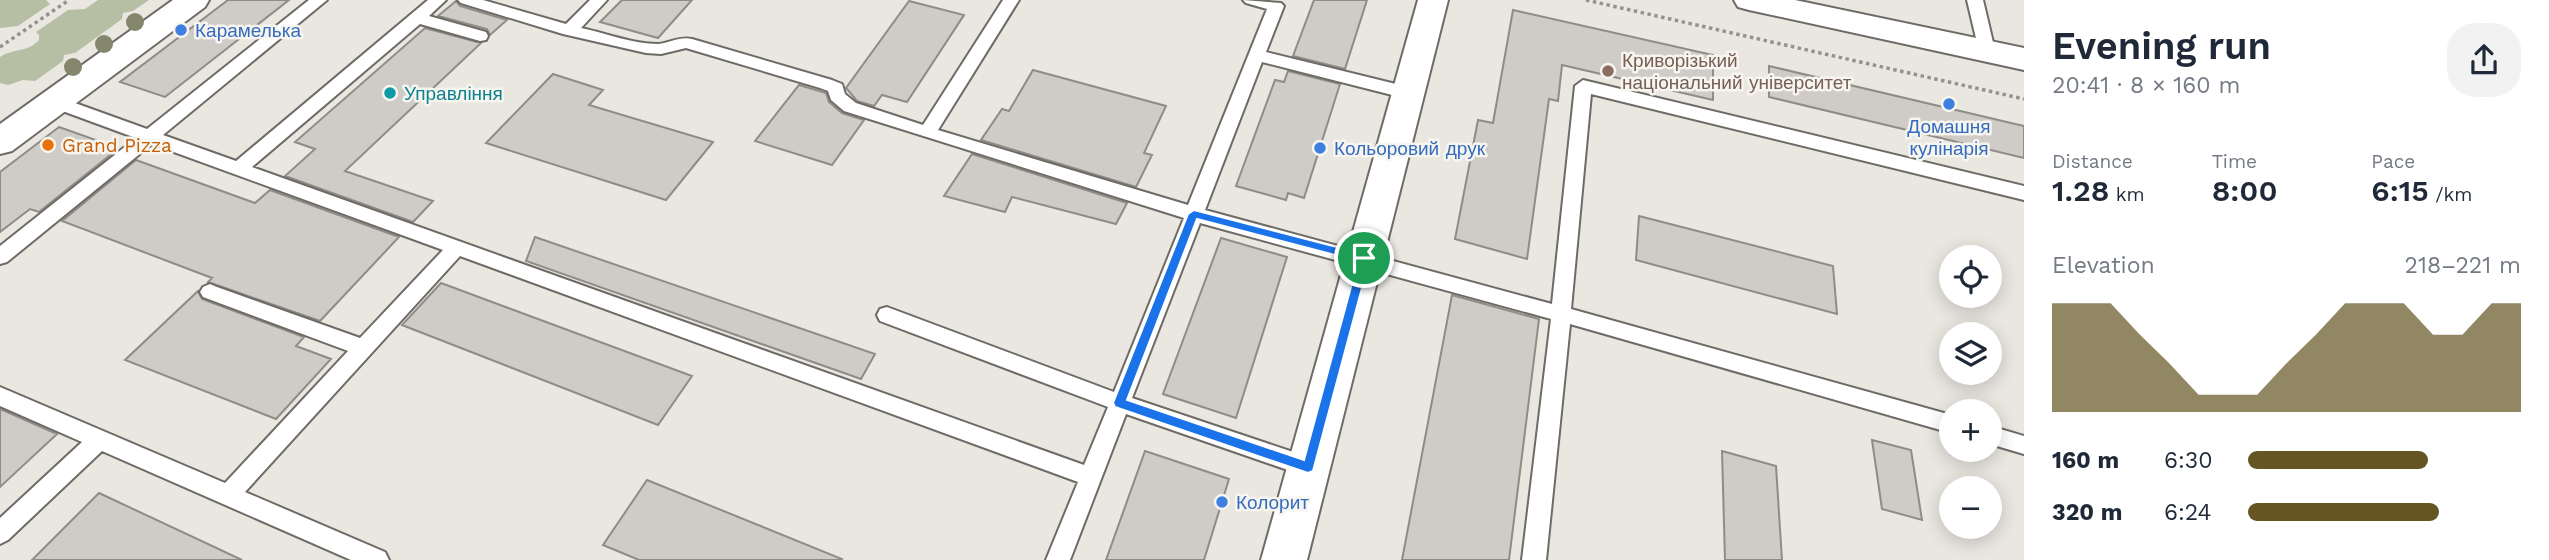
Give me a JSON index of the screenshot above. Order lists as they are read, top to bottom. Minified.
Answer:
{"places":["Карамелька","Криворізький національний університет","Управління","Домашня кулінарія","Grand Pizza","Кольоровий друк","Колорит"],"page":{"heading":["Evening run","20:41 · 8 × 160 m"],"stats":[["Distance","1.28 km"],["Time","8:00"],["Pace","6:15 /km"]],"chart":["Elevation","218–221 m"],"map_buttons":["+","−"],"list":[{"name":"160 m","note":"6:30"},{"name":"320 m","note":"6:24"}]}}
